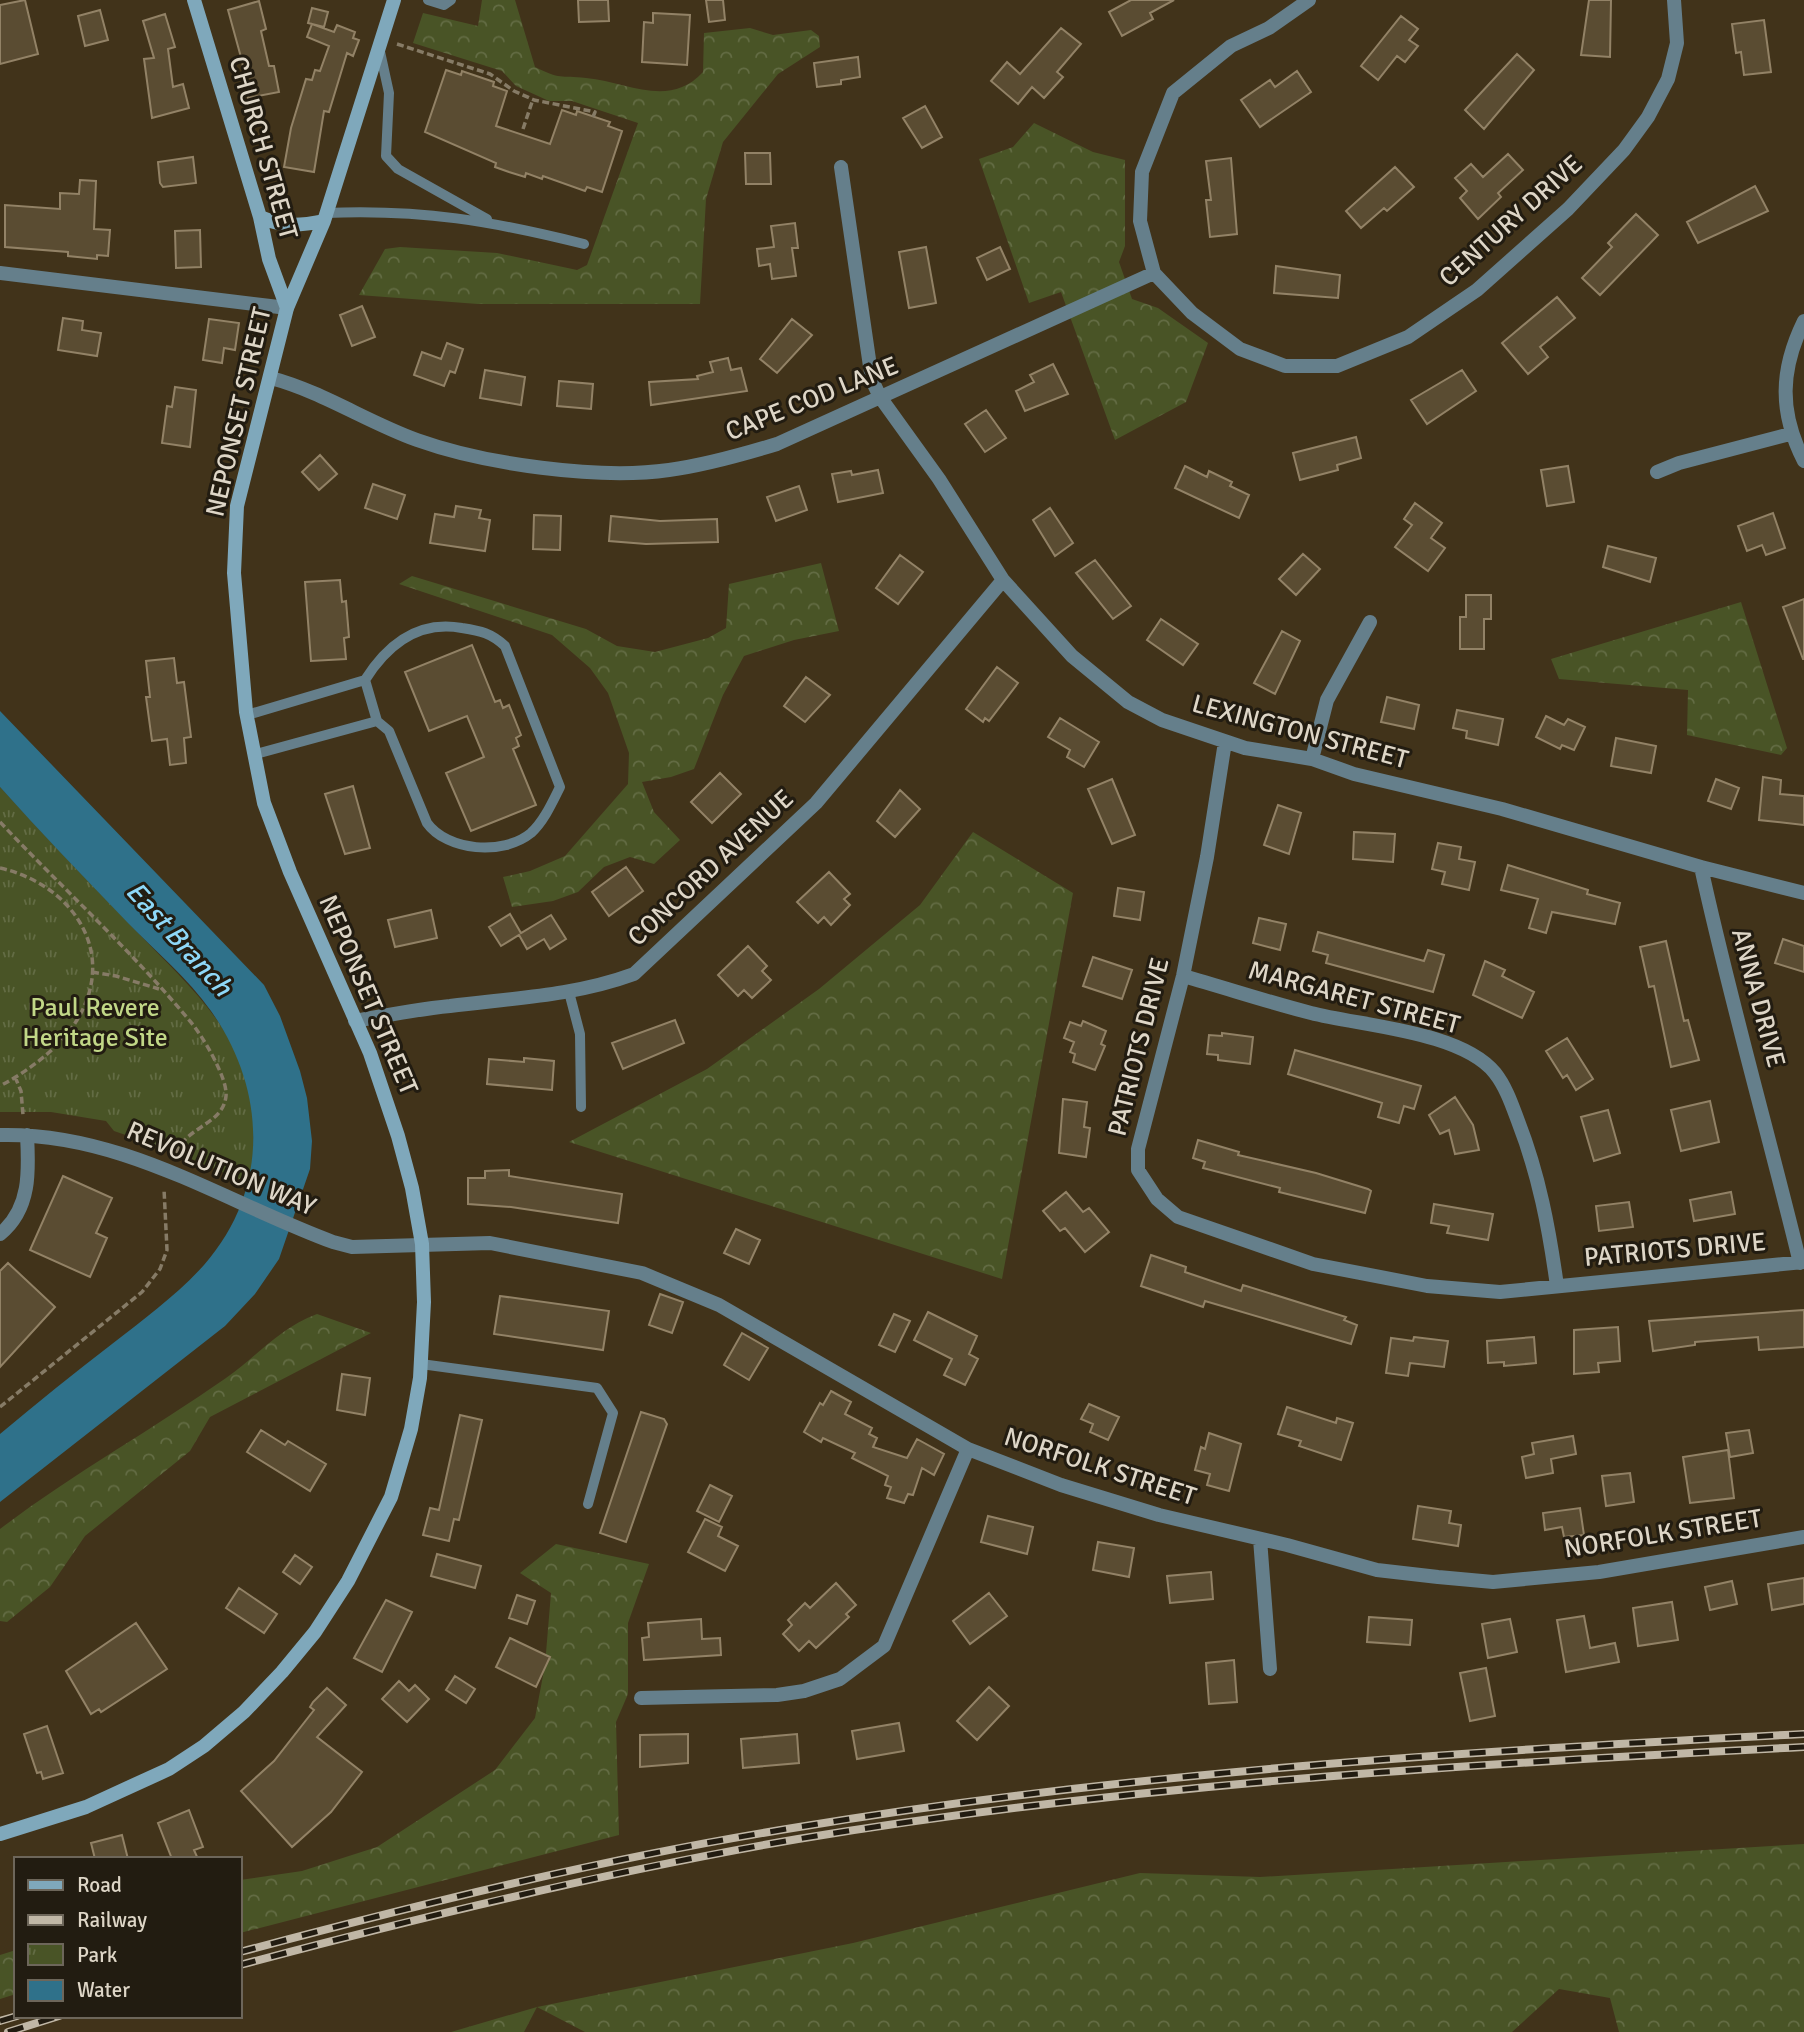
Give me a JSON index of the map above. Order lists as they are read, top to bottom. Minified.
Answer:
{"streets":{"main road":["CHURCH STREET","NEPONSET STREET"],"street":["CENTURY DRIVE","CAPE COD LANE","LEXINGTON STREET","CONCORD AVENUE","MARGARET STREET","ANNA DRIVE","PATRIOTS DRIVE","REVOLUTION WAY","NORFOLK STREET"]},"crossings":[["CHURCH STREET","NEPONSET STREET"],["CENTURY DRIVE","CAPE COD LANE"],["CAPE COD LANE","NEPONSET STREET"],["CAPE COD LANE","LEXINGTON STREET"],["NEPONSET STREET","CONCORD AVENUE"],["NEPONSET STREET","REVOLUTION WAY"],["NEPONSET STREET","NORFOLK STREET"],["LEXINGTON STREET","CONCORD AVENUE"],["LEXINGTON STREET","ANNA DRIVE"],["LEXINGTON STREET","PATRIOTS DRIVE"],["MARGARET STREET","PATRIOTS DRIVE"],["ANNA DRIVE","PATRIOTS DRIVE"],["REVOLUTION WAY","NORFOLK STREET"]],"water":["East Branch"],"parks":["Paul Revere Heritage Site"],"legend":["Road","Railway","Park","Water"]}
